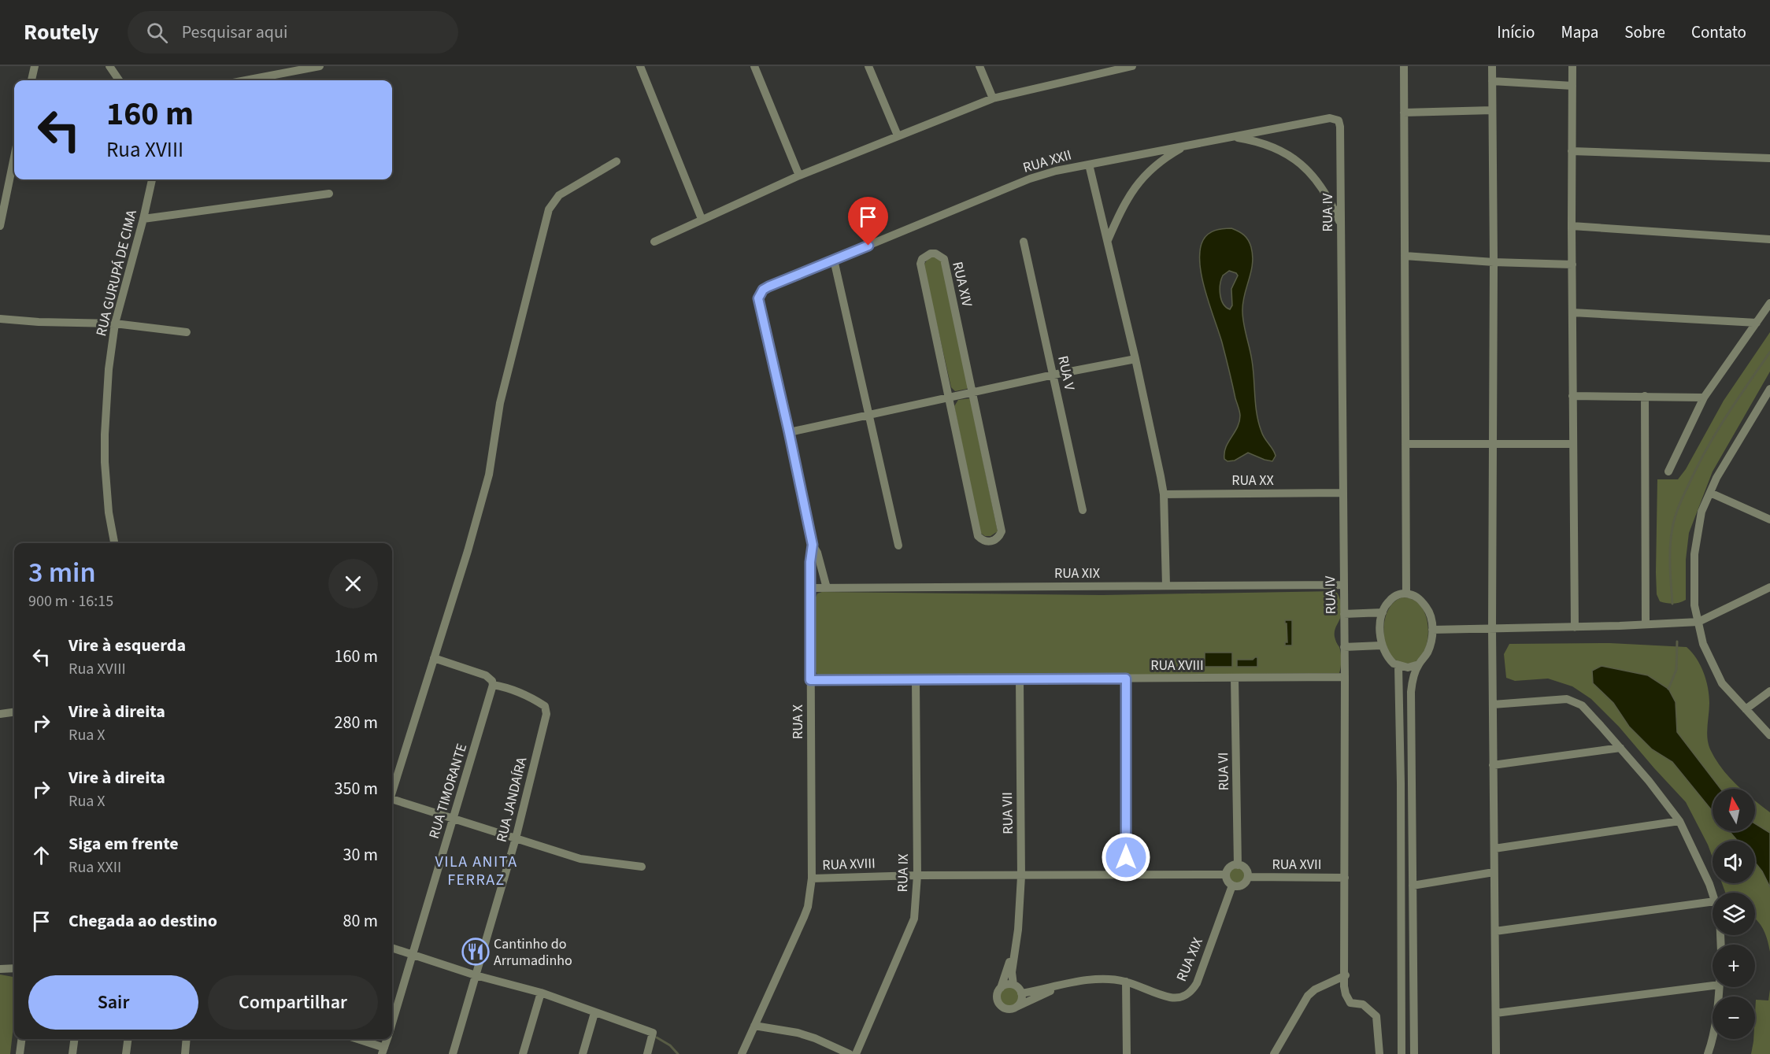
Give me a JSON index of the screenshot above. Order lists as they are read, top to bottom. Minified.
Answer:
{"streets":{"street":["RUA XXII","RUA IV","RUA GURUPÁ DE CIMA","RUA XIV","RUA V","RUA XX","RUA XIX","RUA XVIII","RUA X","RUA VI","RUA TIMORANTE","RUA JANDAÍRA","RUA VII","RUA XVII","RUA IX"]},"crossings":[["RUA XXII","RUA IV"],["RUA XXII","RUA X"],["RUA IV","RUA XX"],["RUA IV","RUA XIX"],["RUA IV","RUA XVIII"],["RUA IV","RUA XVII"],["RUA XIX","RUA XVIII"],["RUA XIX","RUA X"],["RUA XIX","RUA VI"],["RUA XIX","RUA XVII"],["RUA XVIII","RUA X"],["RUA XVIII","RUA VI"],["RUA XVIII","RUA VII"],["RUA XVIII","RUA XVII"],["RUA XVIII","RUA IX"],["RUA VI","RUA XVII"],["RUA TIMORANTE","RUA JANDAÍRA"]],"districts":["VILA ANITA FERRAZ"],"places":{"restaurant":["Cantinho do Arrumadinho"]},"north":"top","page":{"header":"Routely","search":"Pesquisar aqui","nav":["Início","Mapa","Sobre","Contato"],"turn":["160 m","Rua XVIII"],"heading":["3 min","900 m · 16:15"],"list":[{"name":"Vire à esquerda","note":"Rua XVIII","value":"160 m"},{"name":"Vire à direita","note":"Rua X","value":"280 m"},{"name":"Vire à direita","note":"Rua X","value":"350 m"},{"name":"Siga em frente","note":"Rua XXII","value":"30 m"},{"name":"Chegada ao destino","value":"80 m"}],"map_buttons":["+","−"],"buttons":["Sair","Compartilhar"]}}
